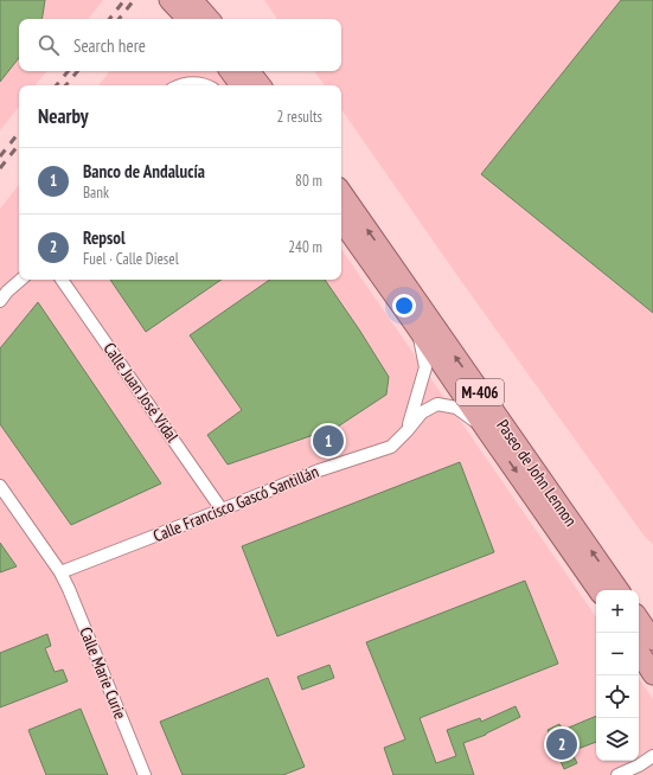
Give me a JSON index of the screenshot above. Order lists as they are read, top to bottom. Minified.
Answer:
{"streets":{"highway":["M-406","Paseo de John Lennon"],"street":["Calle Juan José Vidal","Calle Francisco Gascó Santillán","Calle Marie Curie"]},"crossings":[["Calle Juan José Vidal","Calle Francisco Gascó Santillán"],["Paseo de John Lennon","Calle Francisco Gascó Santillán"],["Calle Francisco Gascó Santillán","Calle Marie Curie"]],"page":{"search":"Search here","heading":["Nearby","2 results"],"list":[{"mark":"1","name":"Banco de Andalucía","note":"Bank","value":"80 m"},{"mark":"2","name":"Repsol","note":"Fuel · Calle Diesel","value":"240 m"}],"pins":["1","2"],"map_buttons":["+","−"]}}
